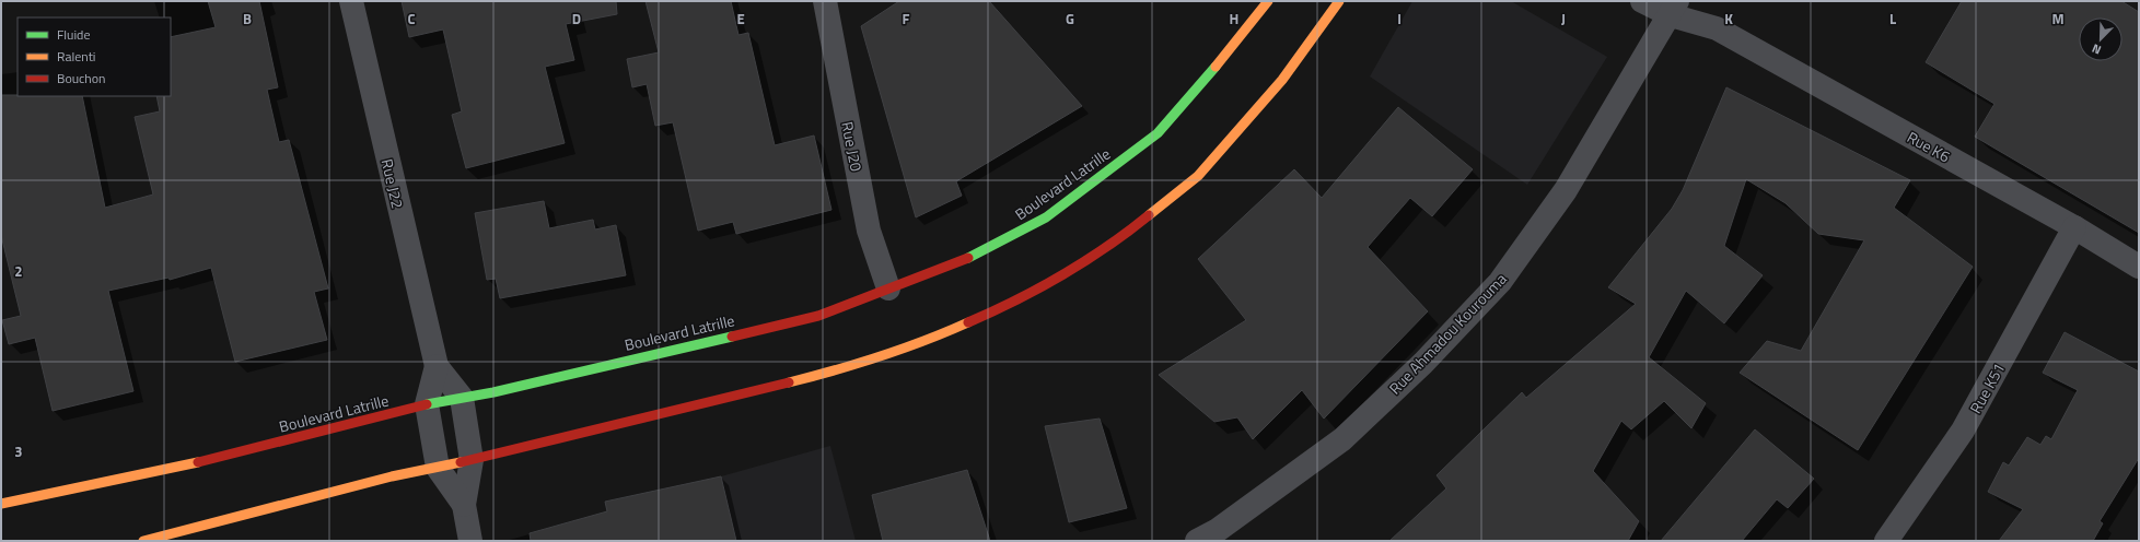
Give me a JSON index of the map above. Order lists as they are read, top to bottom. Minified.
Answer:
{"streets":{"main road":["Boulevard Latrille"],"street":["Rue J20","Rue K6","Rue J22","Rue Ahmadou Kourouma","Rue K51"]},"crossings":[["Rue J20","Boulevard Latrille"],["Rue K6","Rue Ahmadou Kourouma"],["Rue K6","Rue K51"],["Rue J22","Boulevard Latrille"]],"legend":["Fluide","Ralenti","Bouchon"],"north":"bottom left","grid":{"columns":["B","C","D","E","F","G","H","I","J","K","L","M"],"rows":["2","3"]}}
